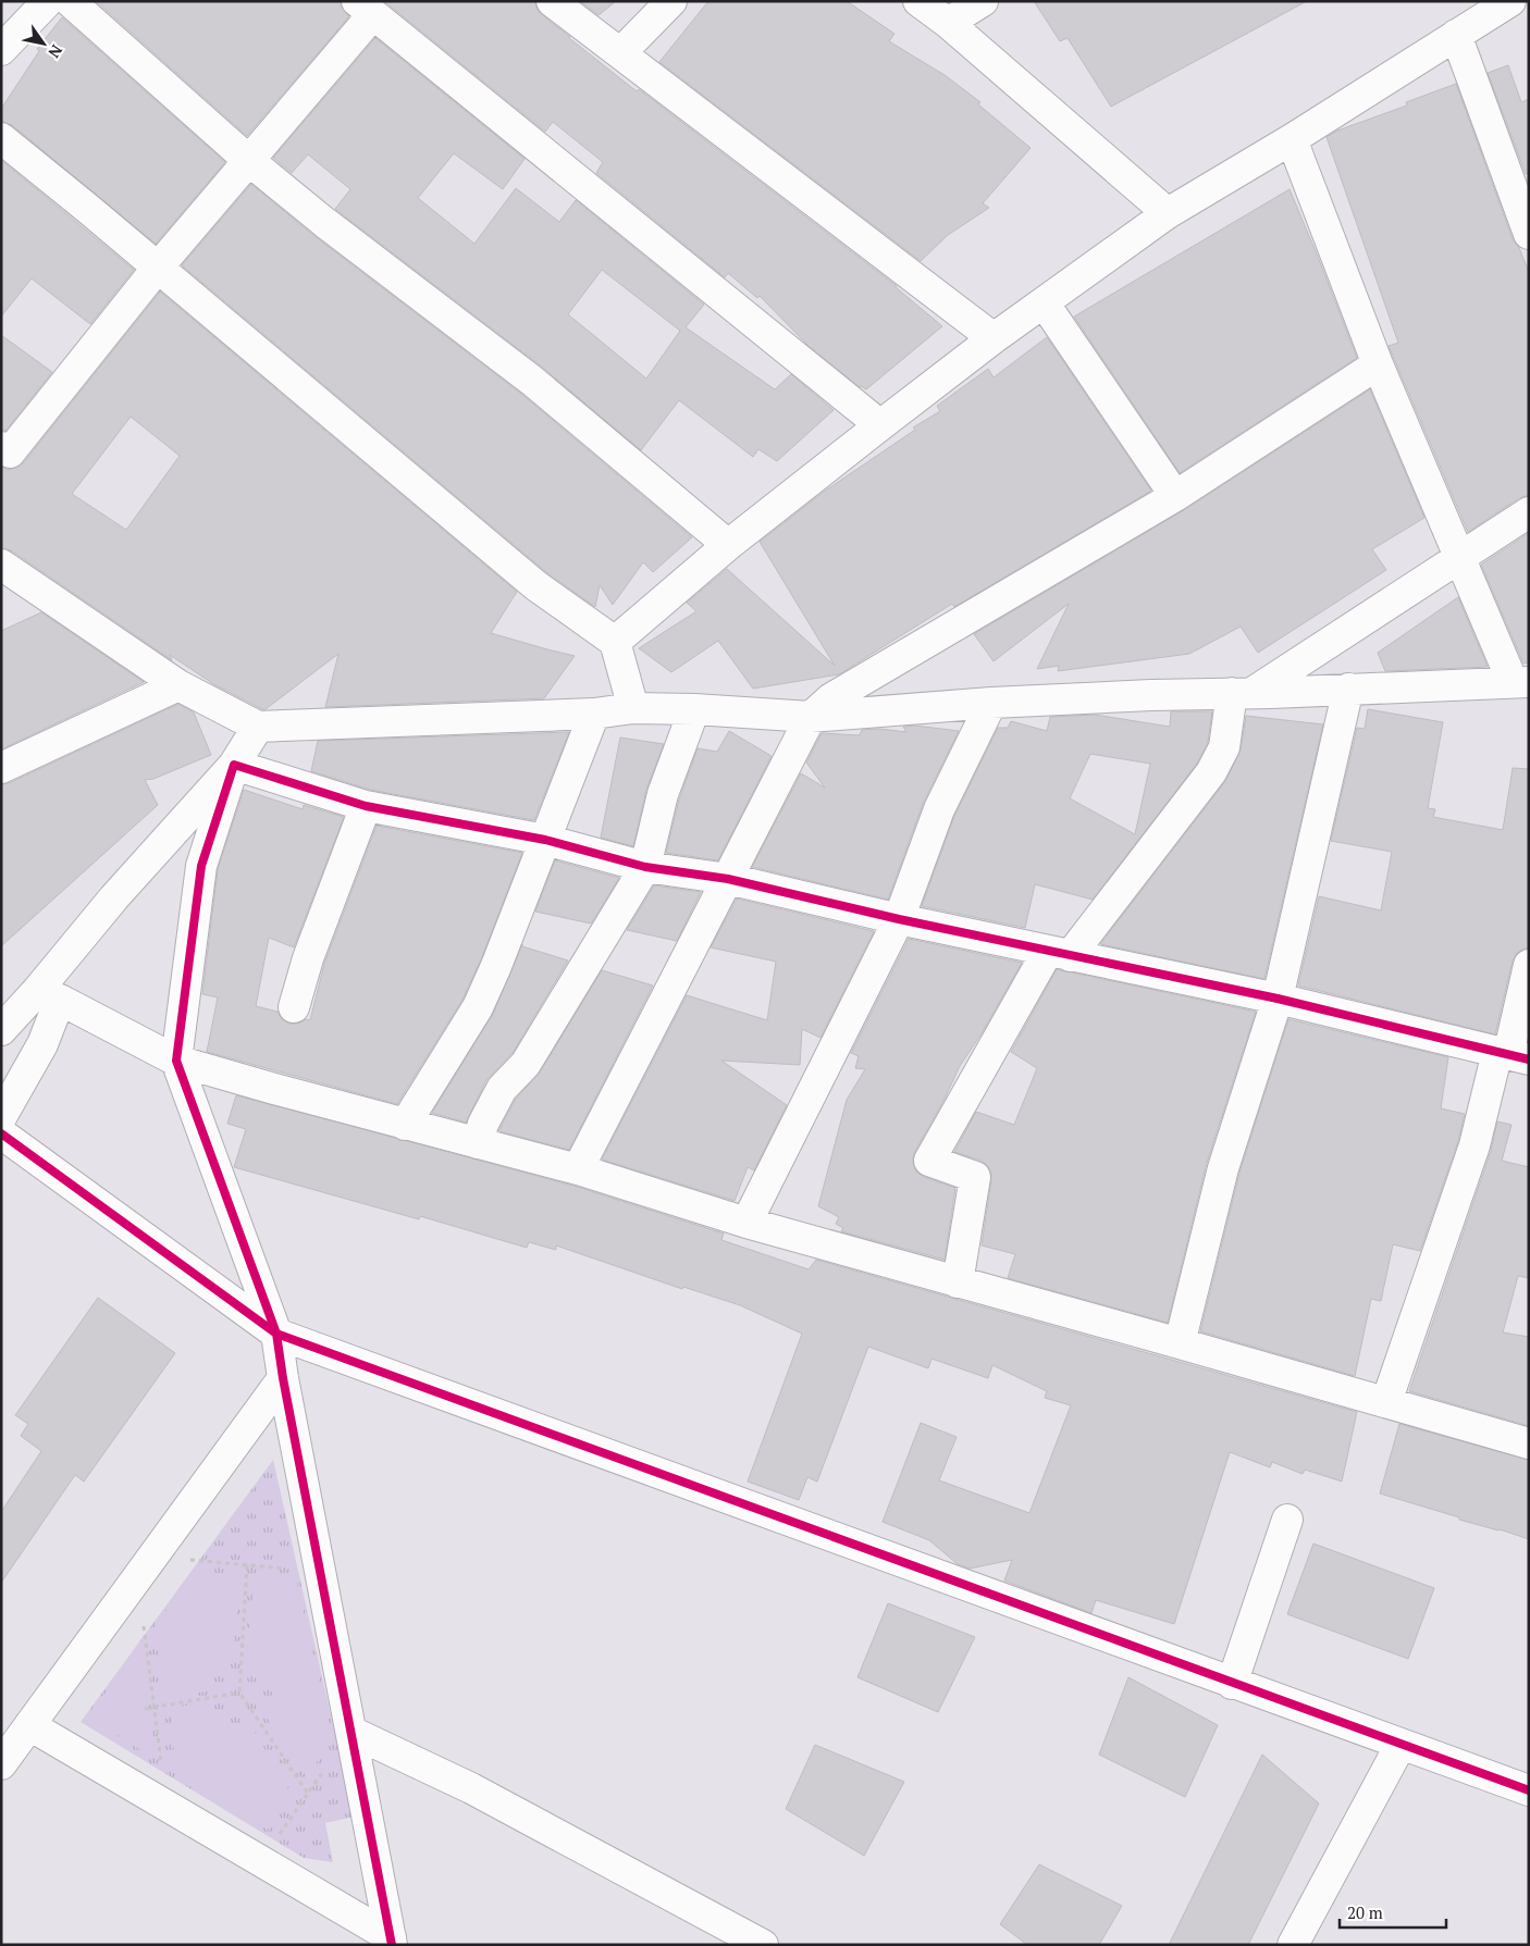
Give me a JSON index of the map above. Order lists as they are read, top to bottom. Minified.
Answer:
{"scale_bar":"20 m","north":"bottom right"}
